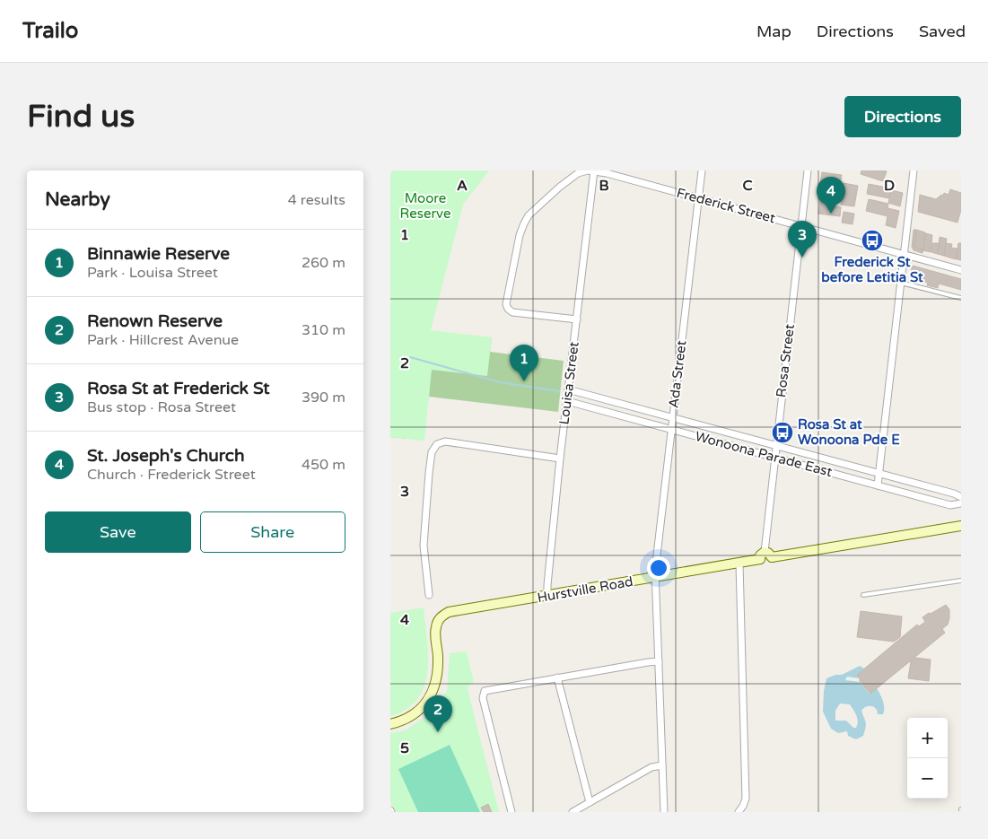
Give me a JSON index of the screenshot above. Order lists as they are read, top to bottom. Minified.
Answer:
{"streets":{"main road":["Hurstville Road"],"street":["Frederick Street","Rosa Street","Ada Street","Louisa Street","Wonoona Parade East"]},"crossings":[["Frederick Street","Rosa Street"],["Frederick Street","Ada Street"],["Frederick Street","Louisa Street"],["Rosa Street","Wonoona Parade East"],["Rosa Street","Hurstville Road"],["Ada Street","Wonoona Parade East"],["Ada Street","Hurstville Road"],["Louisa Street","Wonoona Parade East"],["Louisa Street","Hurstville Road"]],"parks":["Moore Reserve"],"places":{"bus stop":["Frederick St before Letitia St","Rosa St at Wonoona Pde E"]},"page":{"header":"Trailo","nav":["Map","Directions","Saved"],"buttons":["Directions",["Save","Share"]],"title":"Find us","heading":["Nearby","4 results"],"pins":["4","3","1","2"],"list":[{"mark":"1","name":"Binnawie Reserve","note":"Park · Louisa Street","value":"260 m"},{"mark":"2","name":"Renown Reserve","note":"Park · Hillcrest Avenue","value":"310 m"},{"mark":"3","name":"Rosa St at Frederick St","note":"Bus stop · Rosa Street","value":"390 m"},{"mark":"4","name":"St. Joseph's Church","note":"Church · Frederick Street","value":"450 m"}],"map_buttons":["+","−"]},"grid":{"columns":["A","B","C","D"],"rows":["1","2","3","4","5"]}}
